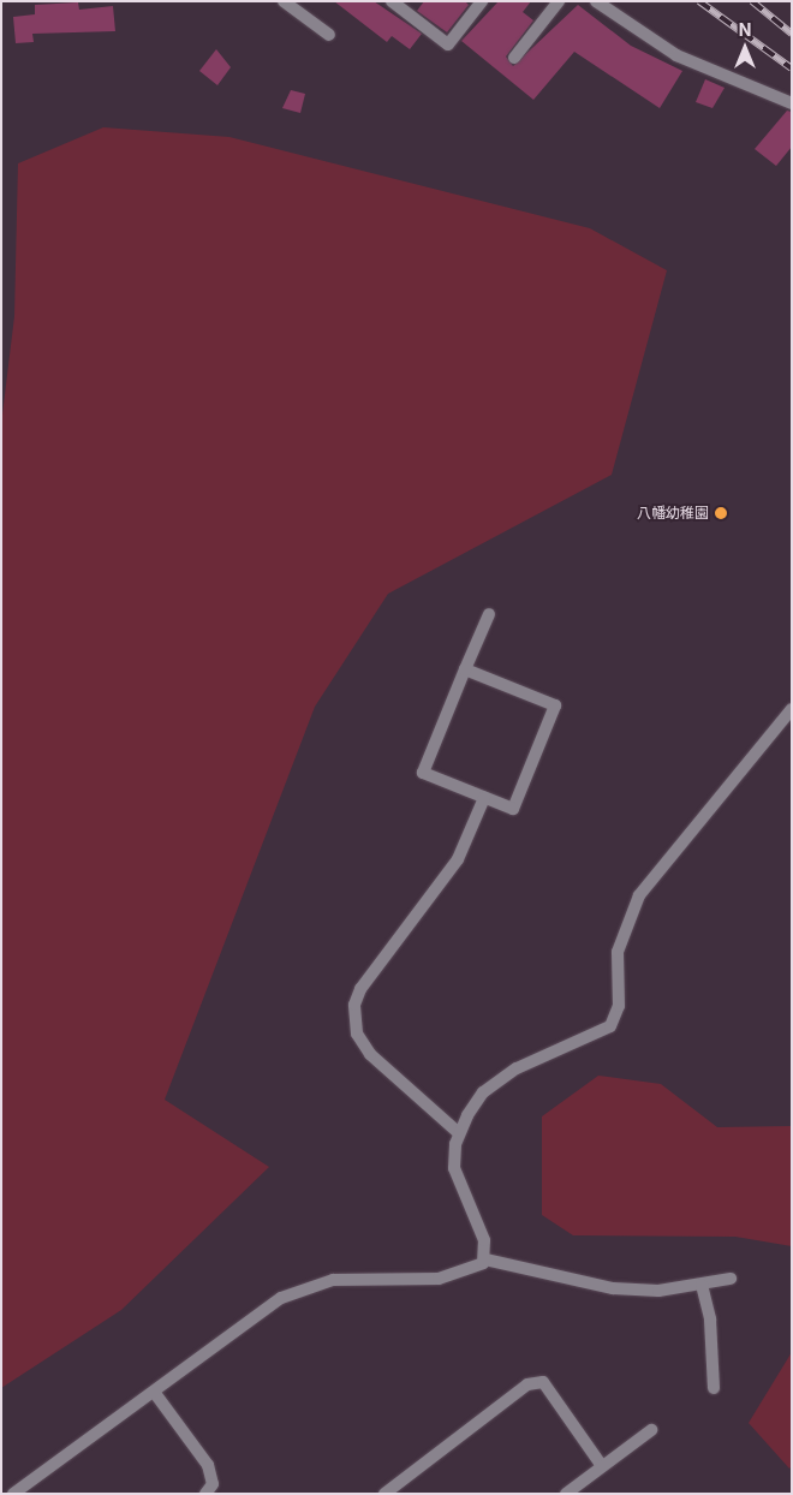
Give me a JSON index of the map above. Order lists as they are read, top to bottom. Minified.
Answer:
{"places":["八幡幼稚園"],"north":"top"}
